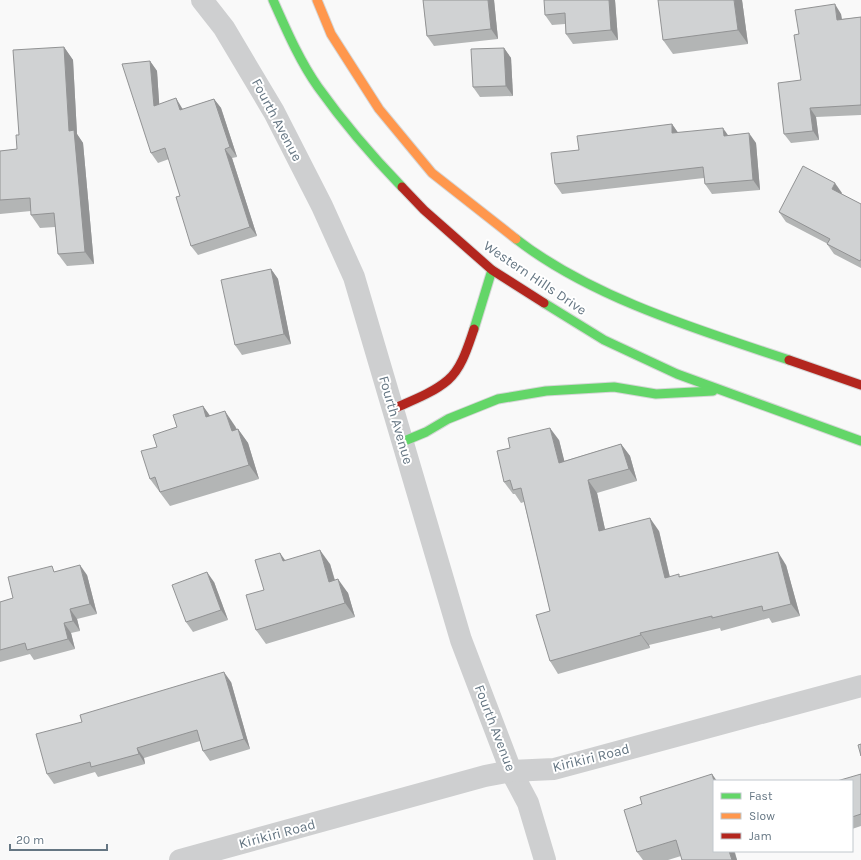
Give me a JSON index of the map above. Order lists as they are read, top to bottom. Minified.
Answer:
{"streets":{"highway":["Western Hills Drive"],"street":["Fourth Avenue","Kirikiri Road"]},"crossings":[["Fourth Avenue","Kirikiri Road"]],"legend":["Fast","Slow","Jam"],"scale_bar":"20 m"}
